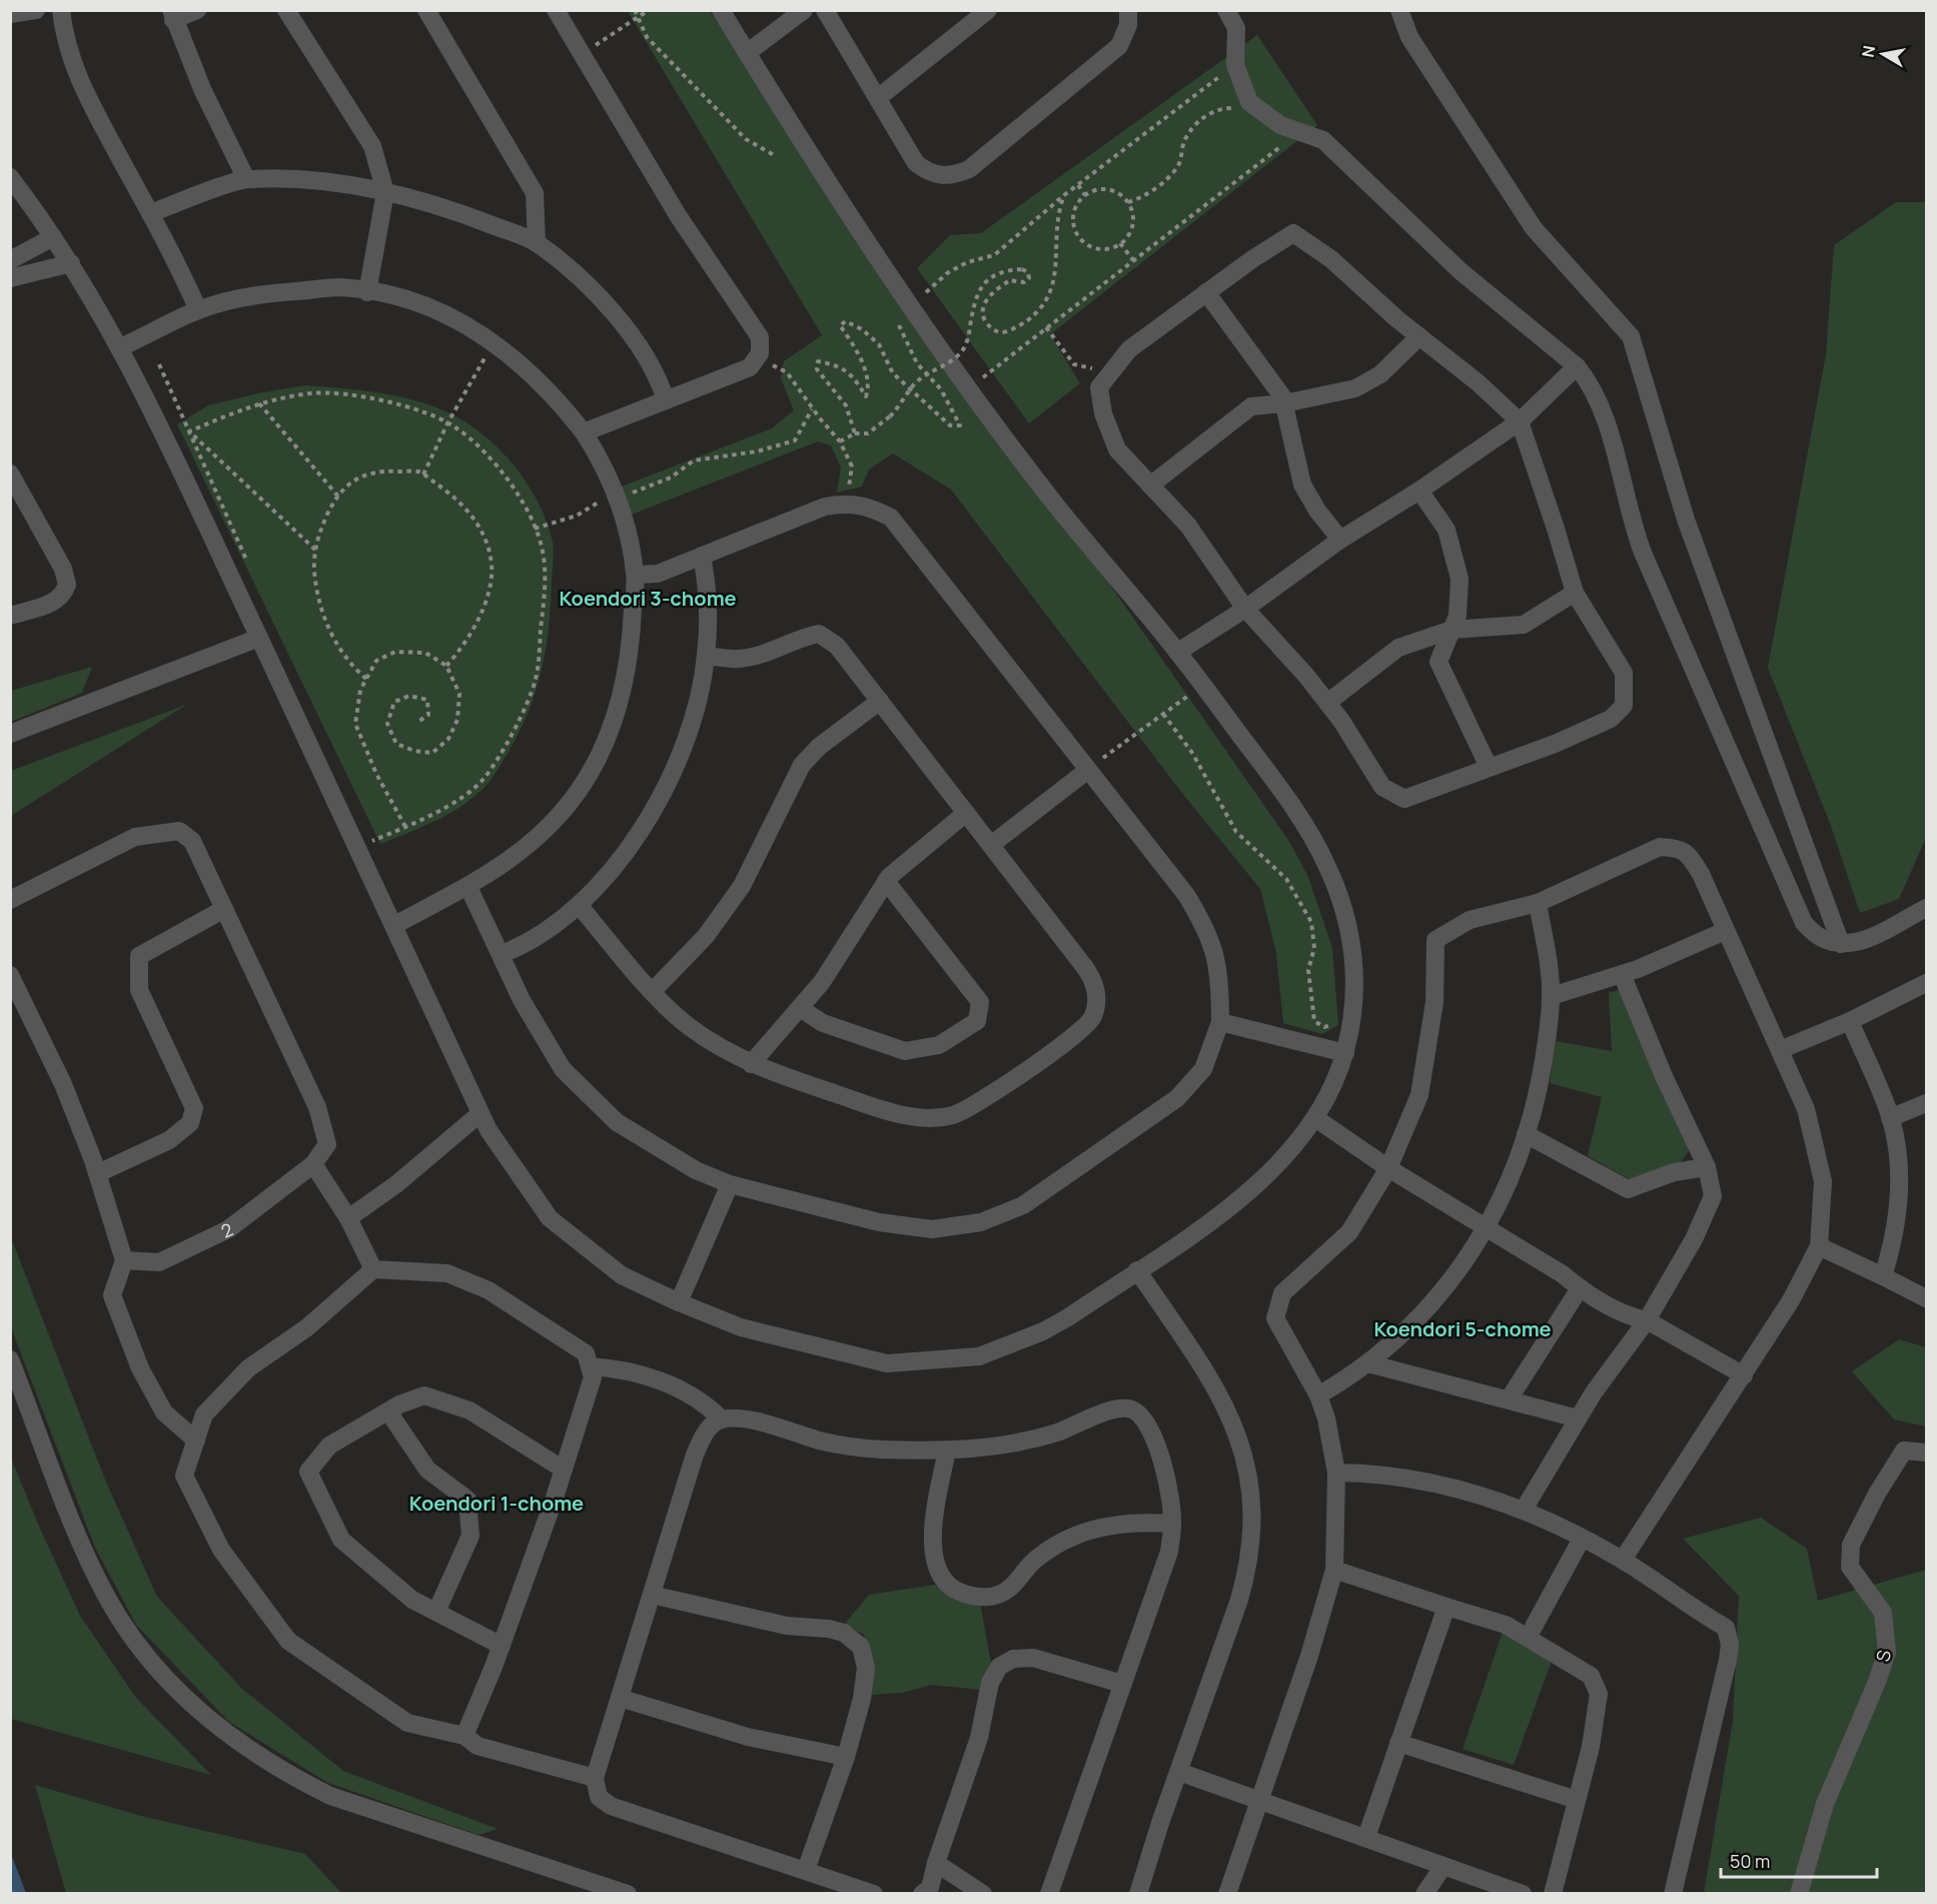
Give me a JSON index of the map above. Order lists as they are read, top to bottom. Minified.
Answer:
{"streets":{"street":["2","S"]},"districts":["Koendori 3-chome","Koendori 5-chome","Koendori 1-chome"],"scale_bar":"50 m","north":"left"}
